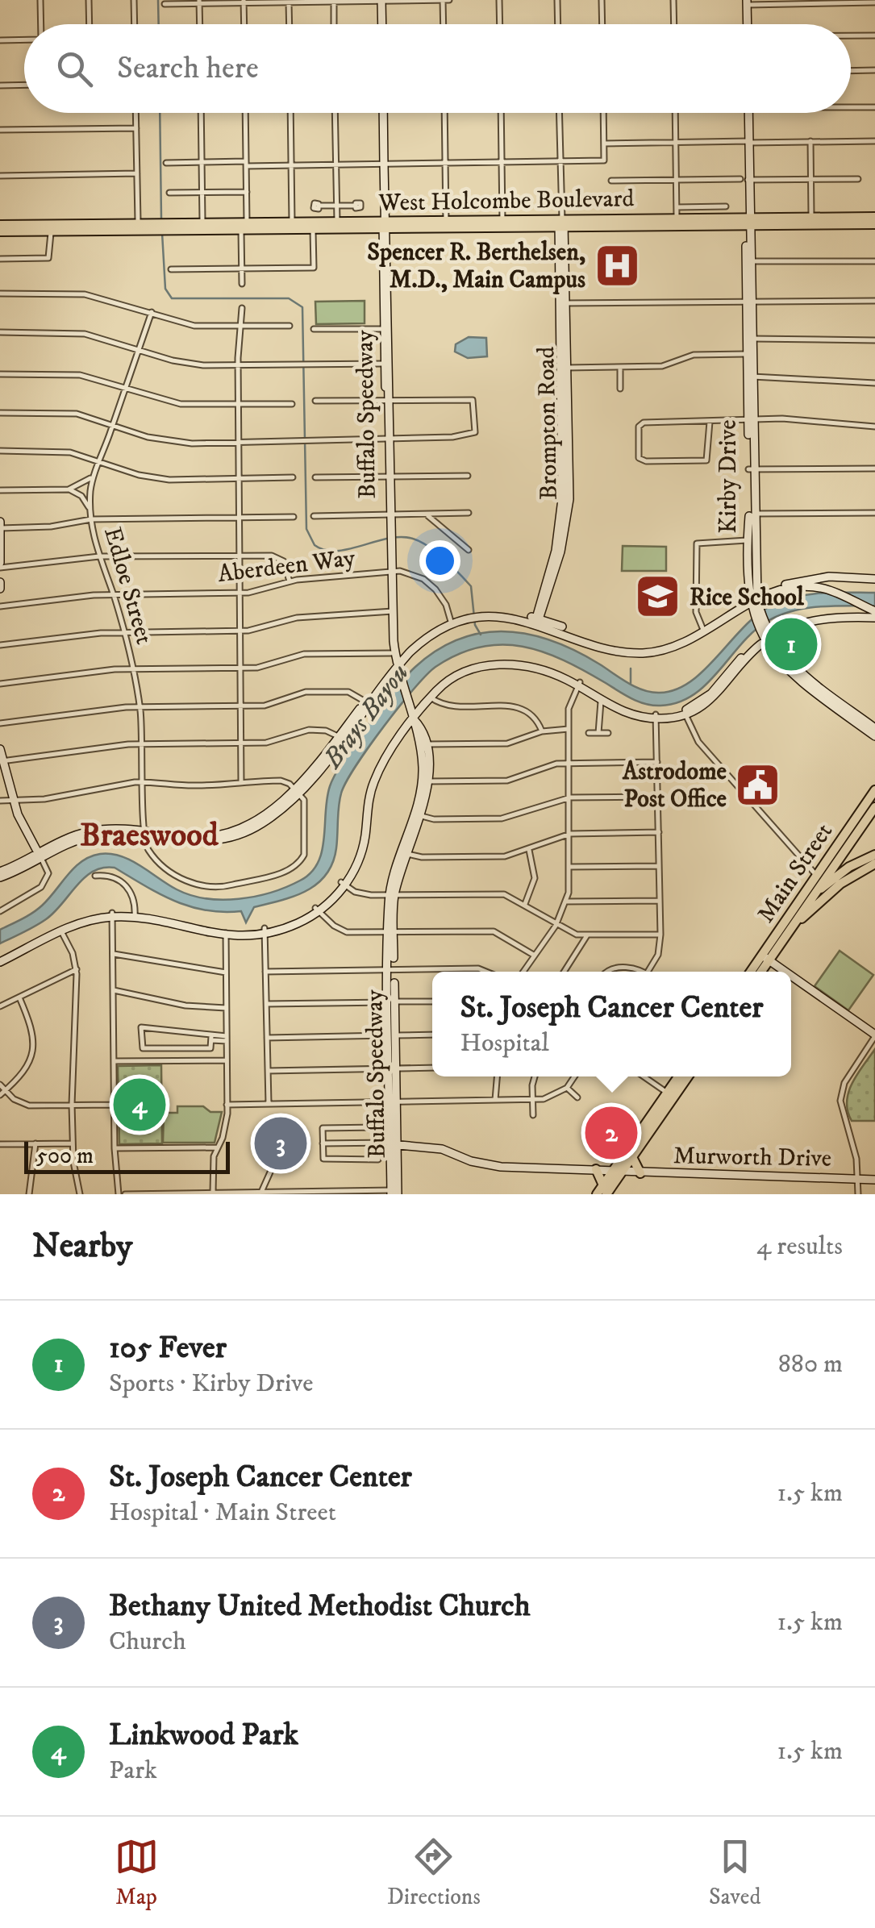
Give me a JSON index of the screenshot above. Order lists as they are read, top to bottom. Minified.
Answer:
{"streets":{"main road":["West Holcombe Boulevard","Buffalo Speedway","Brompton Road","Kirby Drive","Main Street","Murworth Drive"],"street":["Aberdeen Way","Edloe Street"]},"crossings":[["West Holcombe Boulevard","Buffalo Speedway"],["West Holcombe Boulevard","Brompton Road"],["West Holcombe Boulevard","Kirby Drive"],["Buffalo Speedway","Aberdeen Way"],["Buffalo Speedway","Murworth Drive"],["Aberdeen Way","Edloe Street"]],"districts":["Braeswood"],"water":["Brays Bayou"],"places":{"hospital":["Spencer R. Berthelsen, M.D., Main Campus"],"school or university":["Rice School"],"public building":["Astrodome Post Office"]},"scale_bar":"500 m","page":{"search":"Search here","pins":["1","4","2","3"],"popup":["St. Joseph Cancer Center","Hospital"],"scale":"500 m","heading":["Nearby","4 results"],"list":[{"mark":"1","name":"105 Fever","note":"Sports · Kirby Drive","value":"880 m"},{"mark":"2","name":"St. Joseph Cancer Center","note":"Hospital · Main Street","value":"1.5 km"},{"mark":"3","name":"Bethany United Methodist Church","note":"Church","value":"1.5 km"},{"mark":"4","name":"Linkwood Park","note":"Park","value":"1.5 km"}],"nav":["Map","Directions","Saved"]}}
